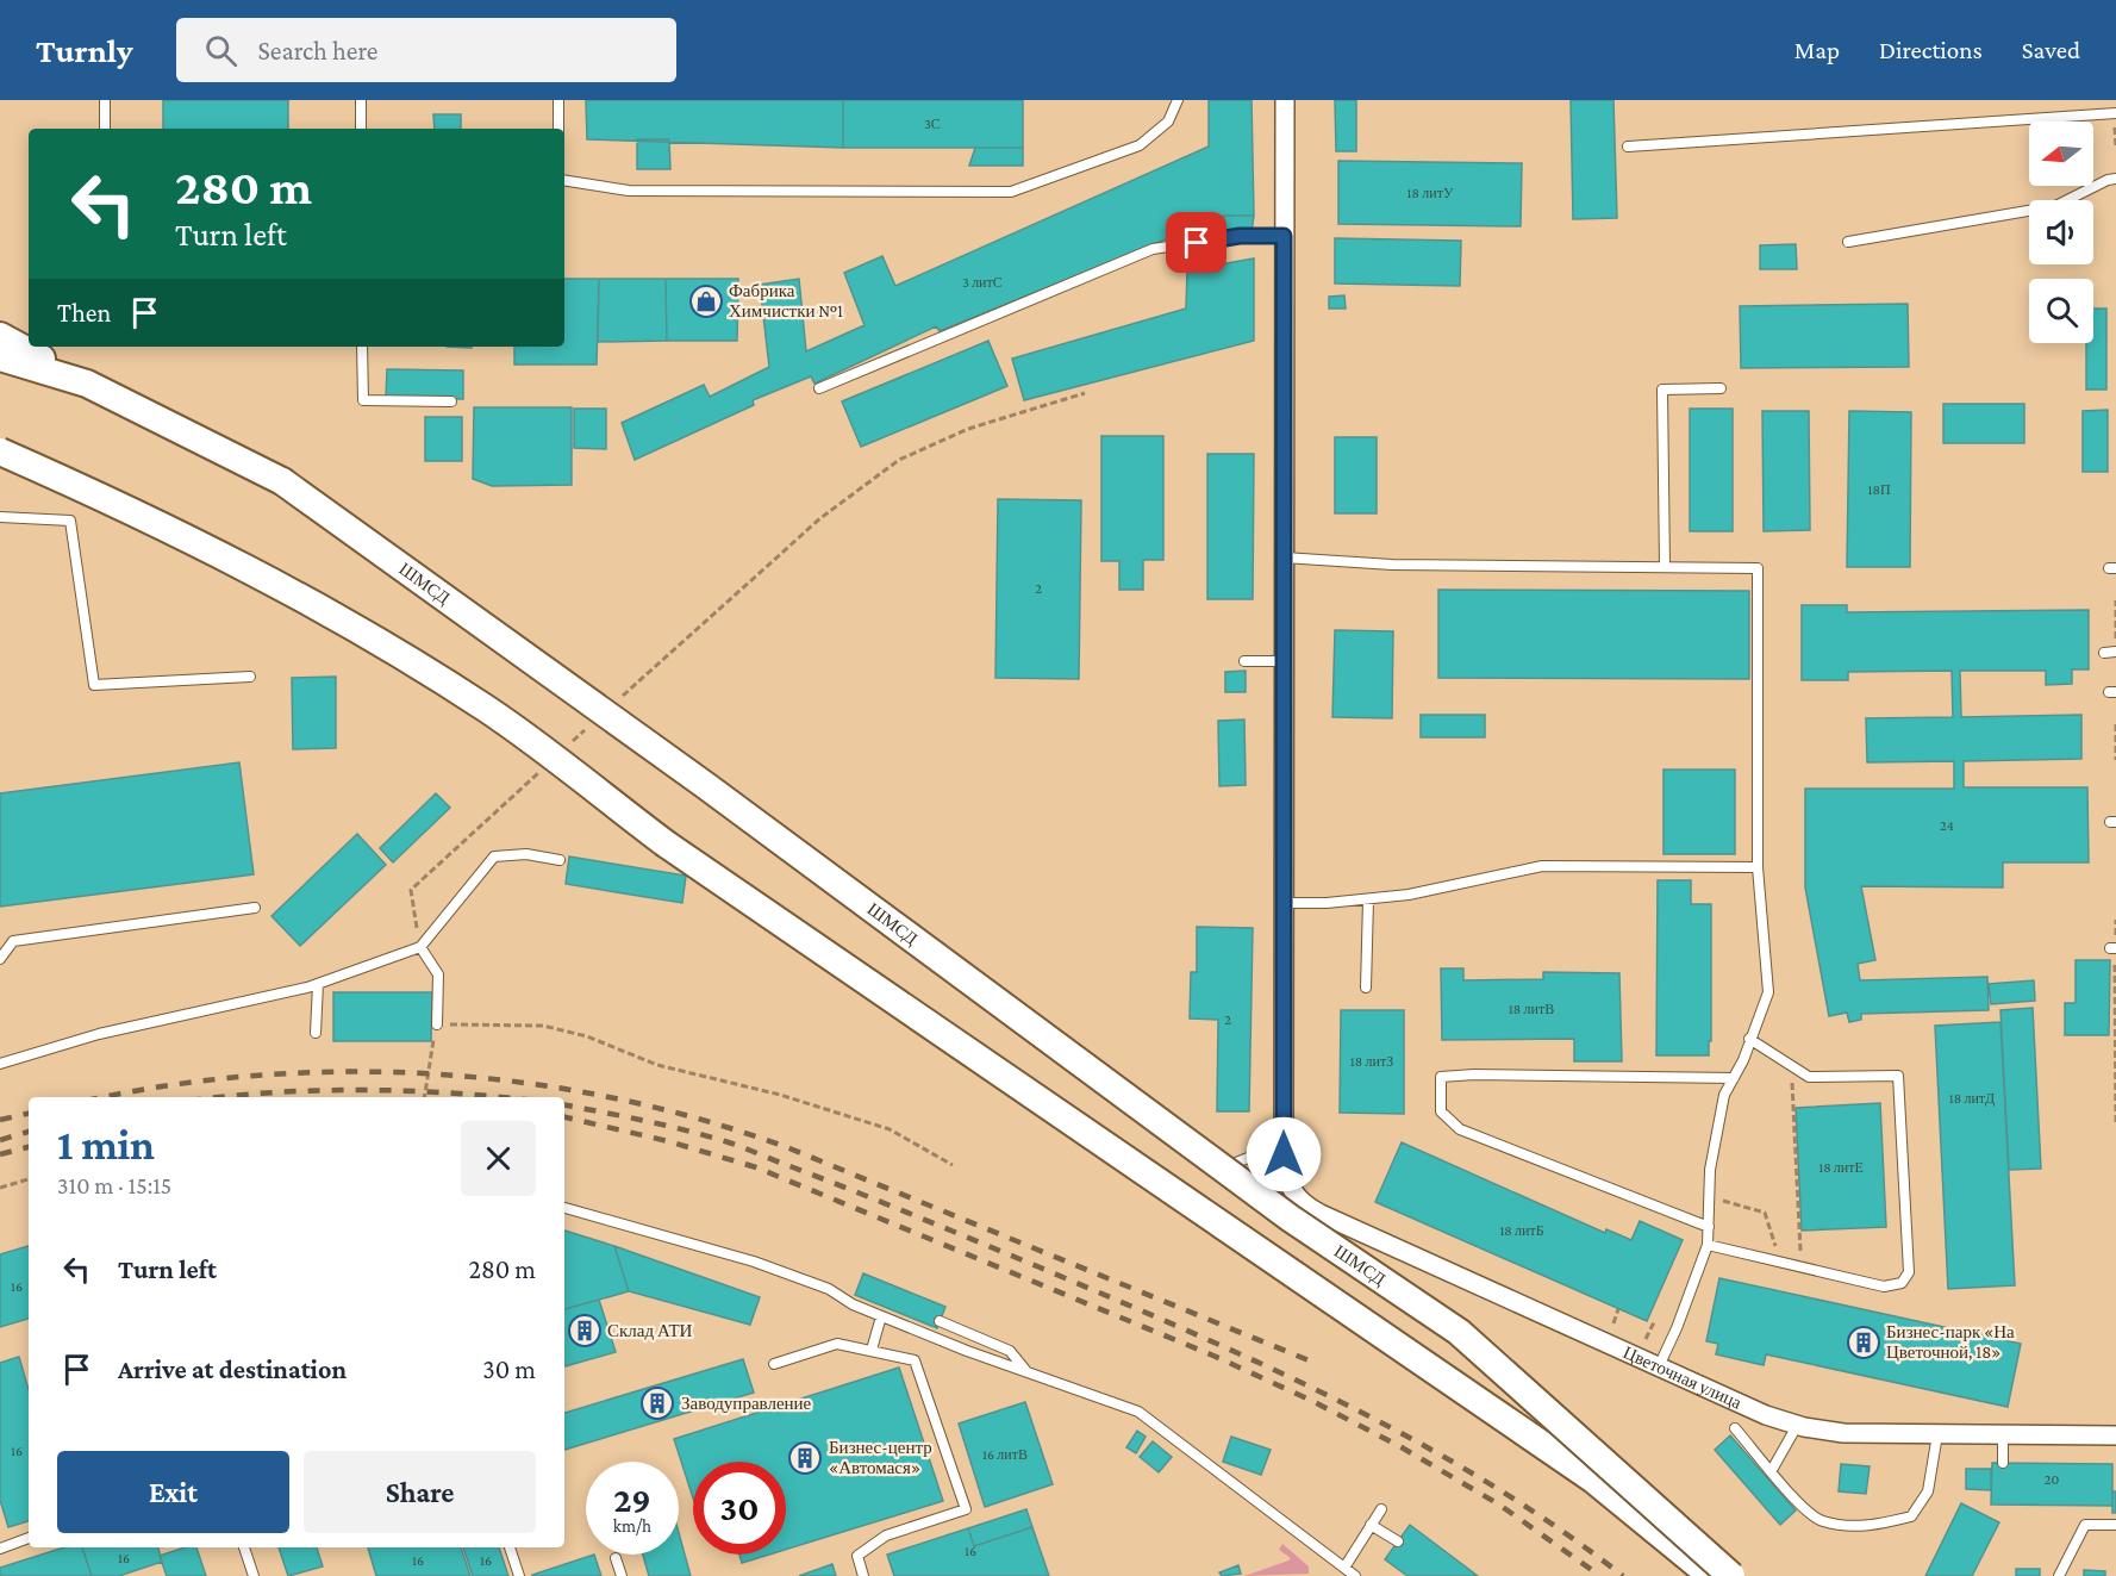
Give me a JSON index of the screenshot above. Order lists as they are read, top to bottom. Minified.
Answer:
{"streets":{"main road":["ШМСД"],"street":["Цветочная улица"]},"places":{"shop":["Фабрика Химчистки №1"],"building":["Склад АТИ","Бизнес-парк «На Цветочной, 18»","Заводуправление","Бизнес-центр «Автомася»"]},"house_numbers":["3С","18 литУ","3 литС","18П","2","24","18 литВ","2","18 литЗ","18 литД","18 литЕ","18 литБ","16","16","16 литВ","20","16","16","16","16"],"north":"left","page":{"header":"Turnly","search":"Search here","nav":["Map","Directions","Saved"],"turn":["280 m","Turn left"],"then":"Then","heading":["1 min","310 m · 15:15"],"list":[{"name":"Turn left","value":"280 m"},{"name":"Arrive at destination","value":"30 m"}],"buttons":["Exit","Share"],"speed":"29 km/h","limit":"30"}}
